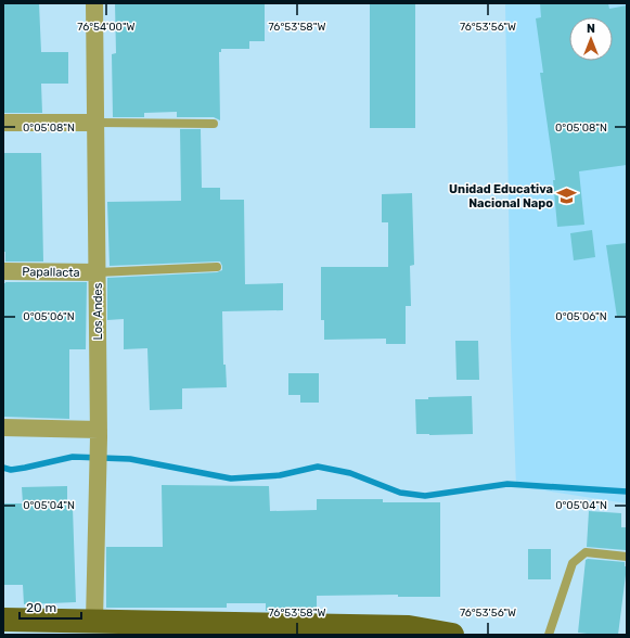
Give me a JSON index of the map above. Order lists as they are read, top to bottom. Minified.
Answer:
{"streets":{"street":["Papallacta","Los Andes"]},"crossings":[["Papallacta","Los Andes"]],"places":{"school or university":["Unidad Educativa Nacional Napo"]},"scale_bar":"20 m","north":"top","coordinates":["76°54'00\"W","76°53'58\"W","76°53'56\"W","0°05'08\"N","0°05'06\"N","0°05'04\"N"]}
